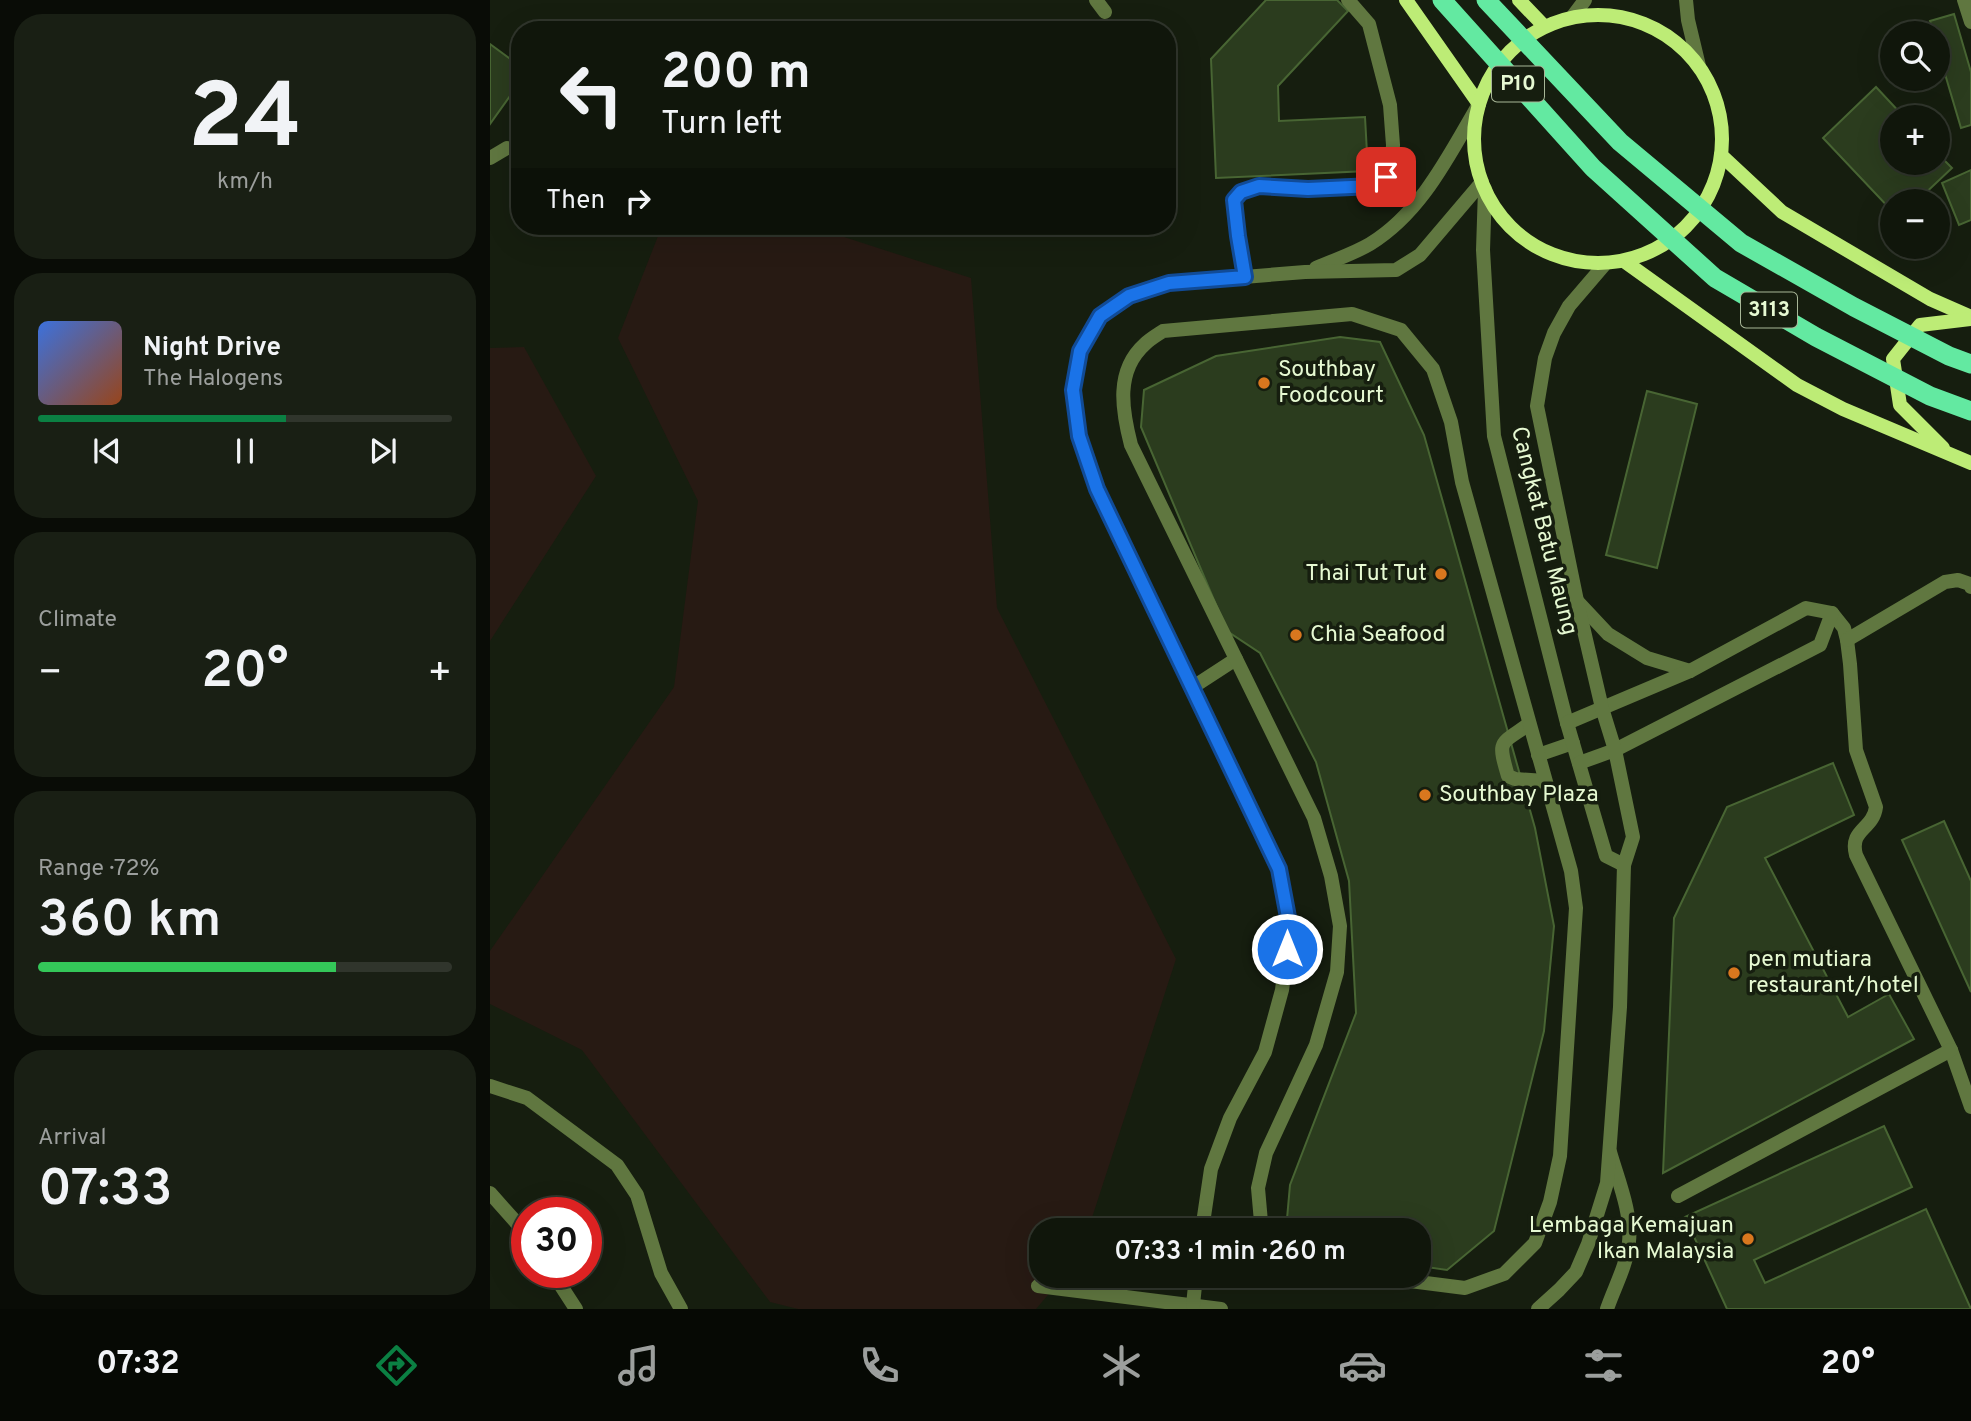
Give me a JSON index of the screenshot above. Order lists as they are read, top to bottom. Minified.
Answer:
{"streets":{"highway":["P10","3113"],"street":["Cangkat Batu Maung"]},"crossings":[["P10","3113"]],"places":["Southbay Foodcourt","Thai Tut Tut","Chia Seafood","Southbay Plaza","pen mutiara restaurant/hotel","Lembaga Kemajuan Ikan Malaysia"],"page":{"tile":[["24","km/h"],"Climate",["Range · 72%","360 km"],["Arrival","07:33"]],"map_buttons":["+","−"],"turn":["200 m","Turn left"],"then":"Then","song":["Night Drive","The Halogens"],"heat":["−","20°","+"],"limit":"30","trip":"07:33 · 1 min · 260 m","tabs":["07:32","20°"]}}
